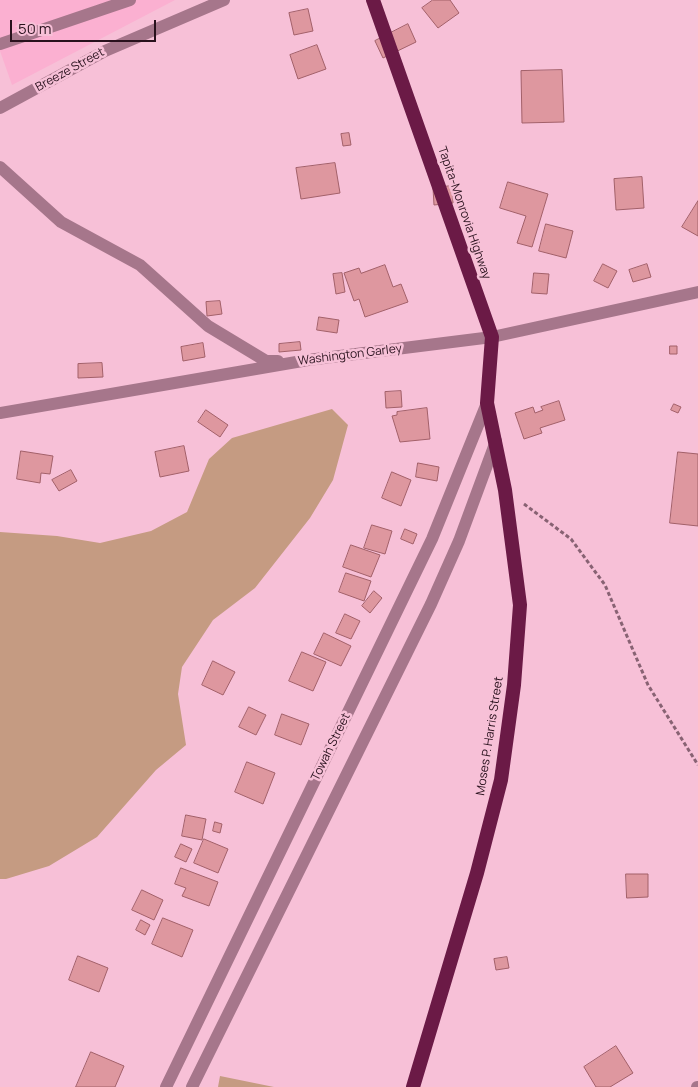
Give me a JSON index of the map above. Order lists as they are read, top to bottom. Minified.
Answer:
{"streets":{"highway":["Tapita-Monrovia Highway","Moses P. Harris Street"],"street":["Breeze Street","Washington Garley","Towah Street"]},"crossings":[["Tapita-Monrovia Highway","Washington Garley"],["Tapita-Monrovia Highway","Moses P. Harris Street"],["Tapita-Monrovia Highway","Towah Street"]],"scale_bar":"50 m"}
